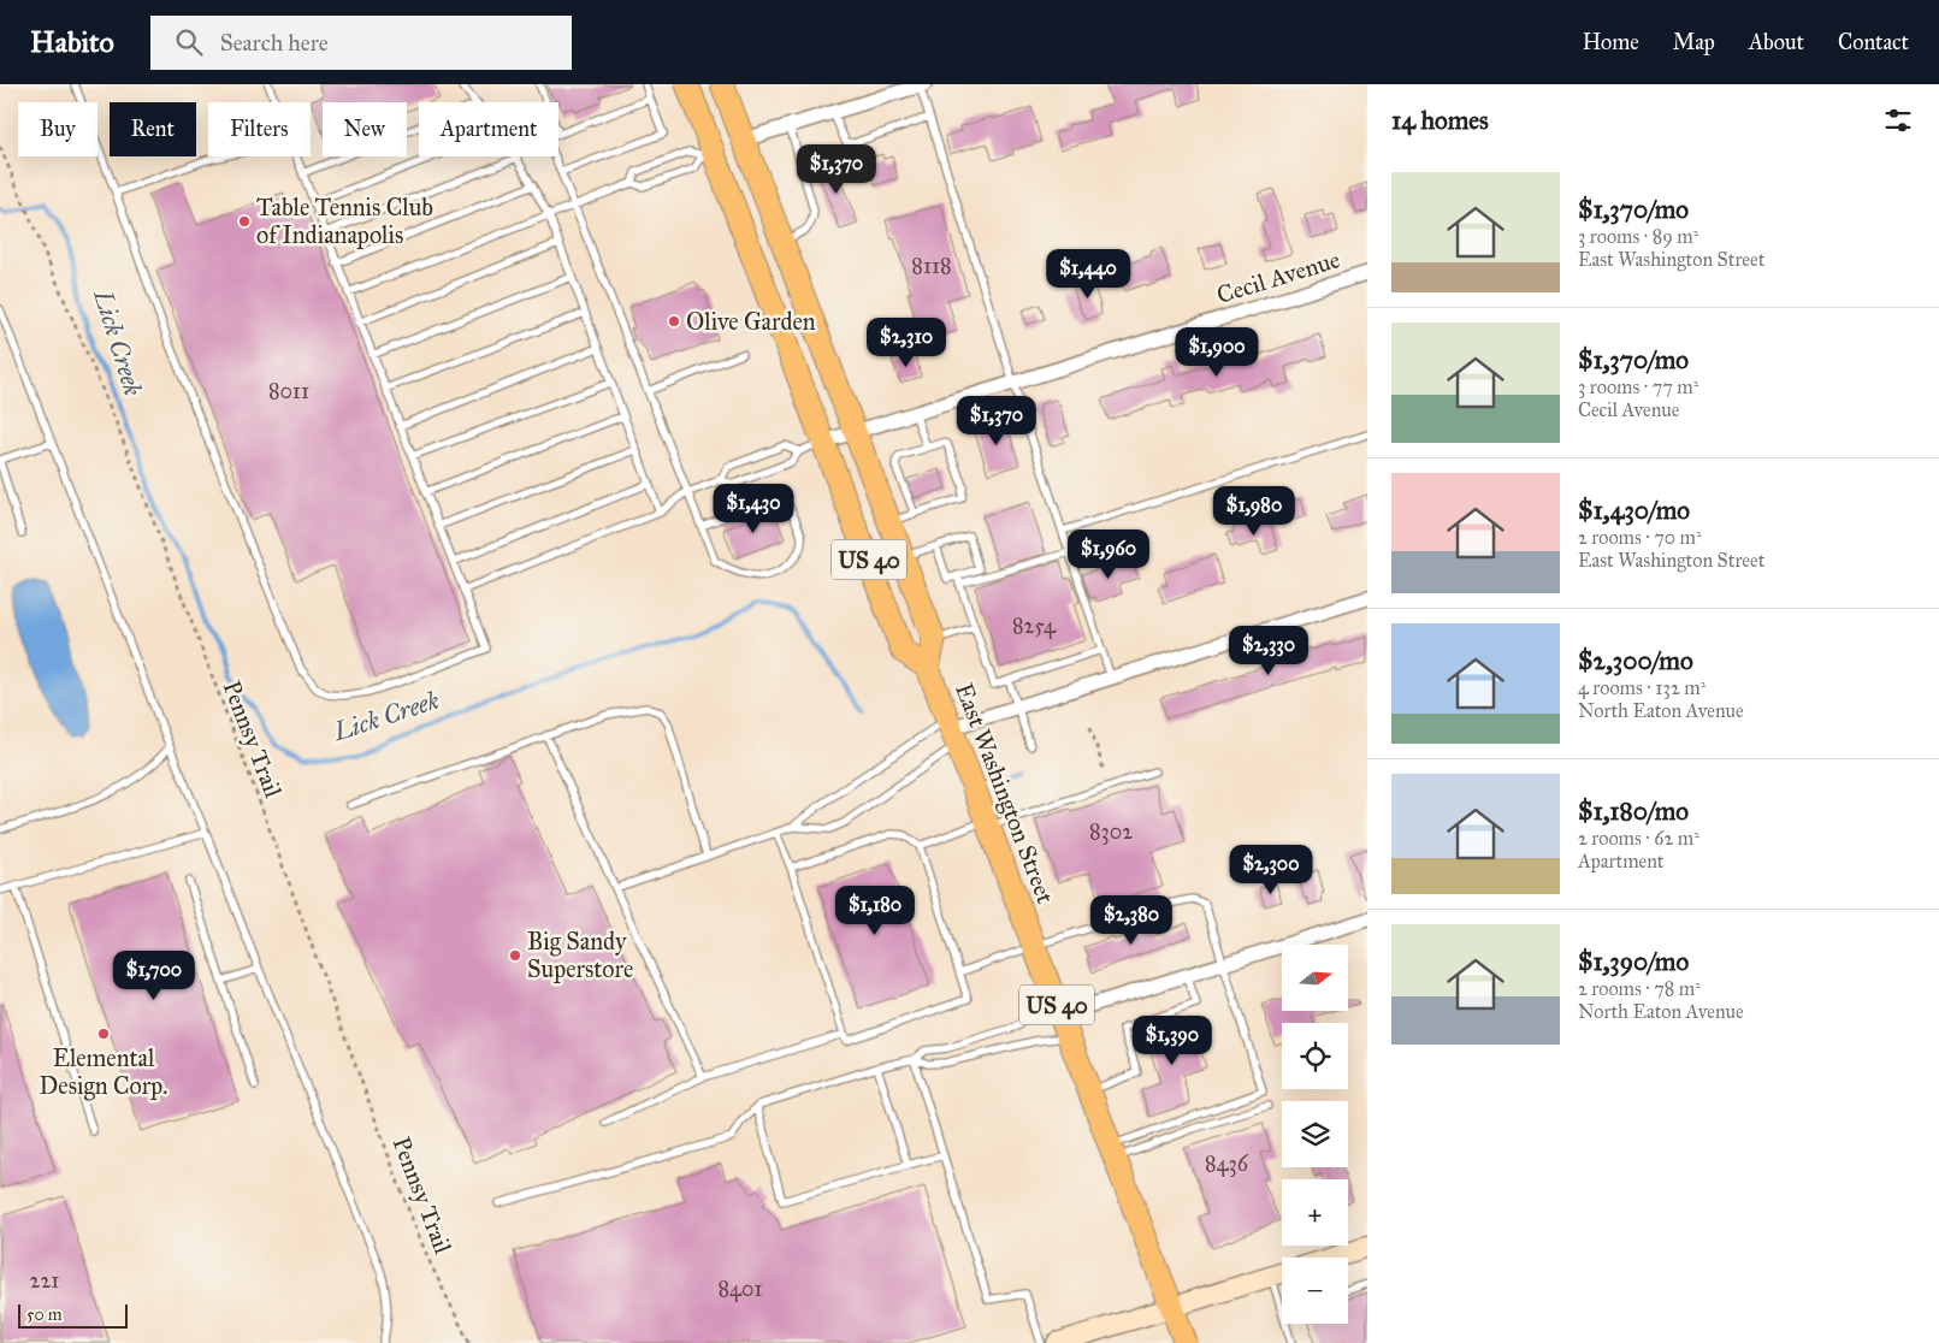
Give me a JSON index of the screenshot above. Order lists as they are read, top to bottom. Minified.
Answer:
{"streets":{"main road":["US 40","East Washington Street"],"street":["Cecil Avenue"],"path":["Pennsy Trail"]},"crossings":[["Cecil Avenue","US 40"],["Cecil Avenue","East Washington Street"],["US 40","East Washington Street"]],"water":["Lick Creek"],"places":["Table Tennis Club of Indianapolis","Olive Garden","Big Sandy Superstore","Elemental Design Corp."],"house_numbers":["8118","8011","8254","8302","8436","221","8401"],"scale_bar":"50 m","north":"right","page":{"header":"Habito","search":"Search here","nav":["Home","Map","About","Contact"],"heading":"14 homes","chip":["Buy","Rent","Filters","New","Apartment"],"price":["$1,370","$1,440","$2,310","$1,900","$1,370","$1,430","$1,980","$1,960","$2,330","$2,300","$1,180","$2,380","$1,700","$1,390"],"list":[{"name":"$1,370/mo","note":"3 rooms · 89 m² · East Washington Street"},{"name":"$1,370/mo","note":"3 rooms · 77 m² · Cecil Avenue"},{"name":"$1,430/mo","note":"2 rooms · 70 m² · East Washington Street"},{"name":"$2,300/mo","note":"4 rooms · 132 m² · North Eaton Avenue"},{"name":"$1,180/mo","note":"2 rooms · 62 m² · Apartment"},{"name":"$1,390/mo","note":"2 rooms · 78 m² · North Eaton Avenue"}],"map_buttons":["+","−"],"scale":"50 m"}}
